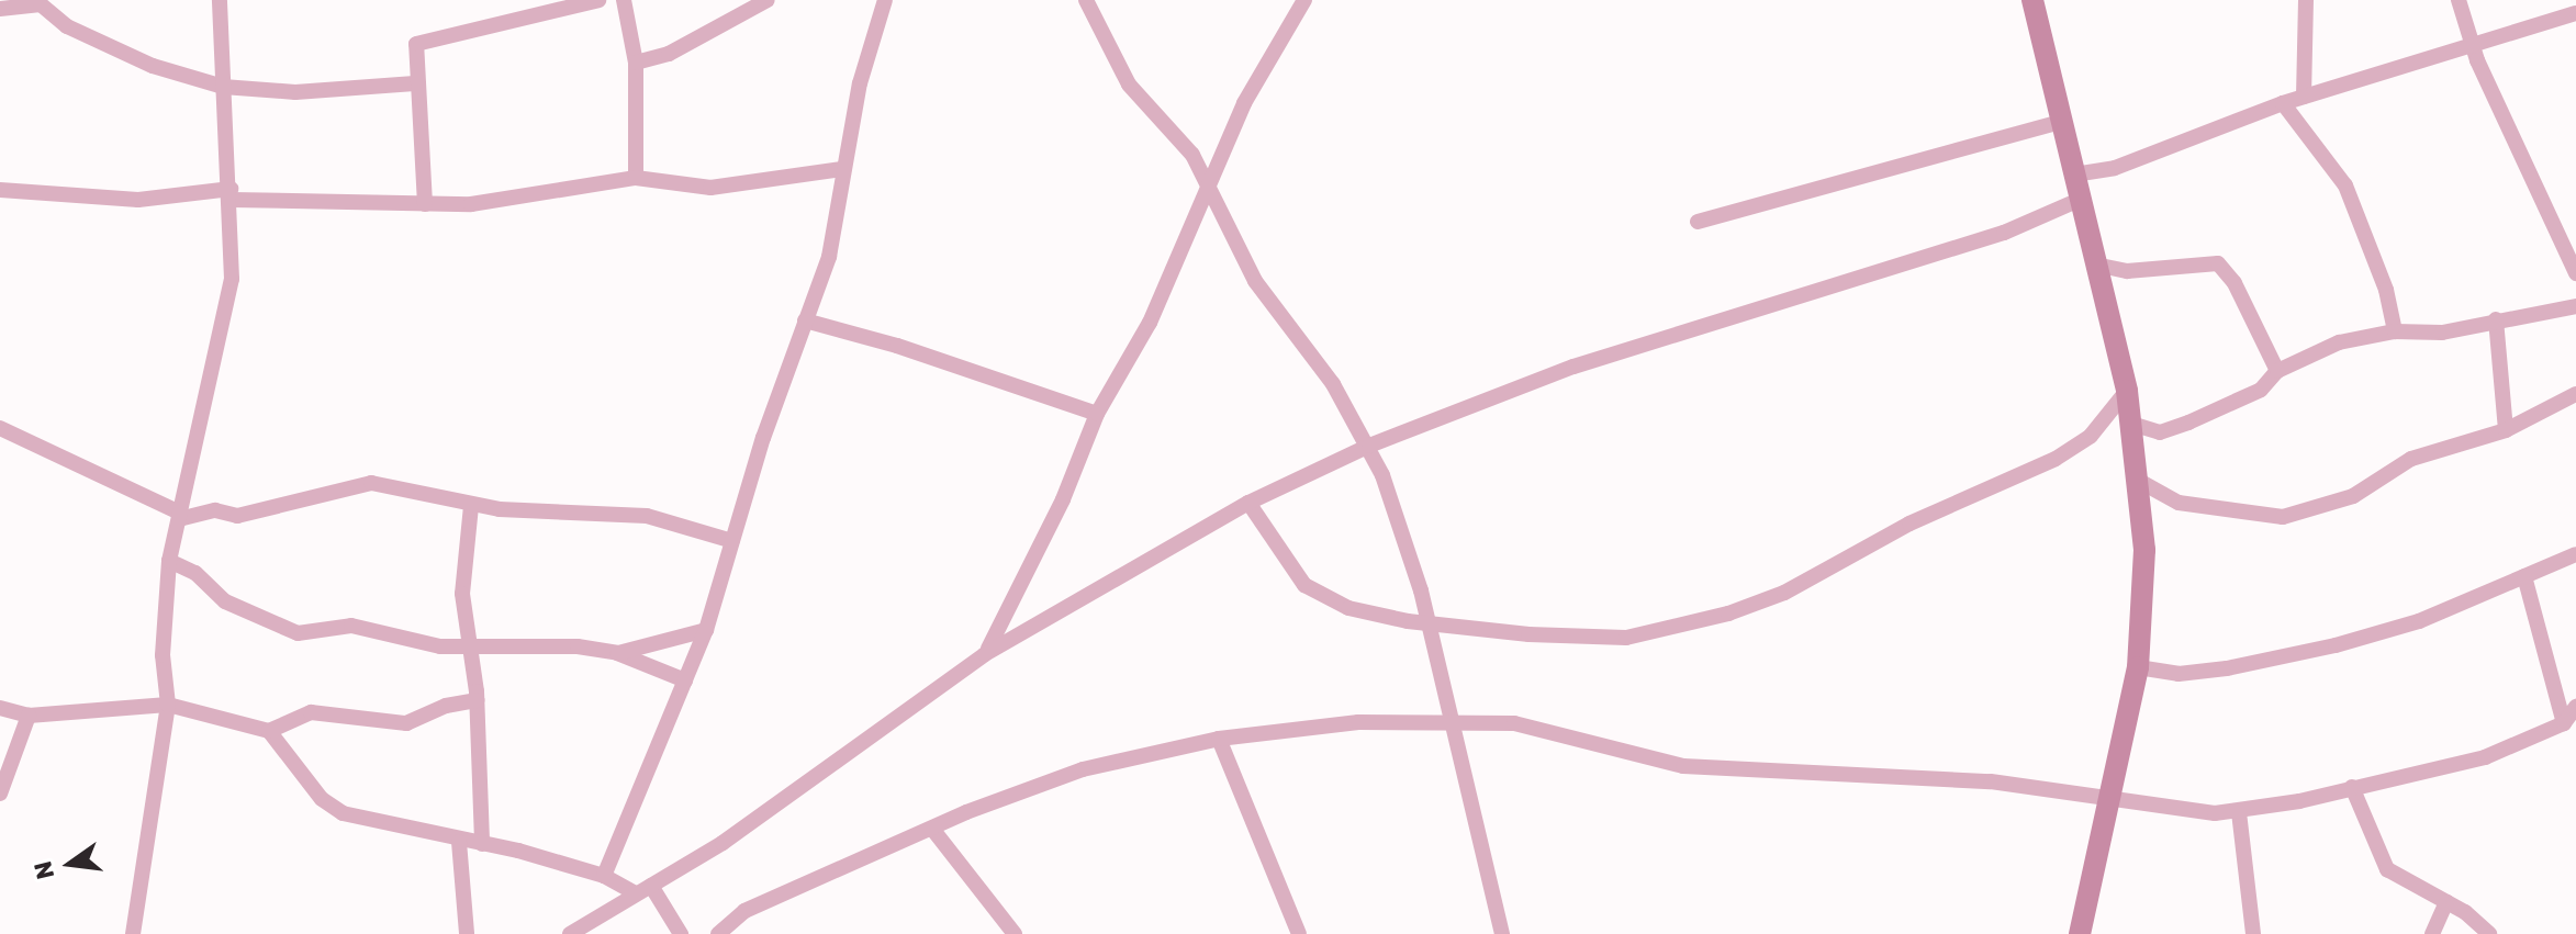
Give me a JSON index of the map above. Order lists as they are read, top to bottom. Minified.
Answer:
{"north":"left"}
